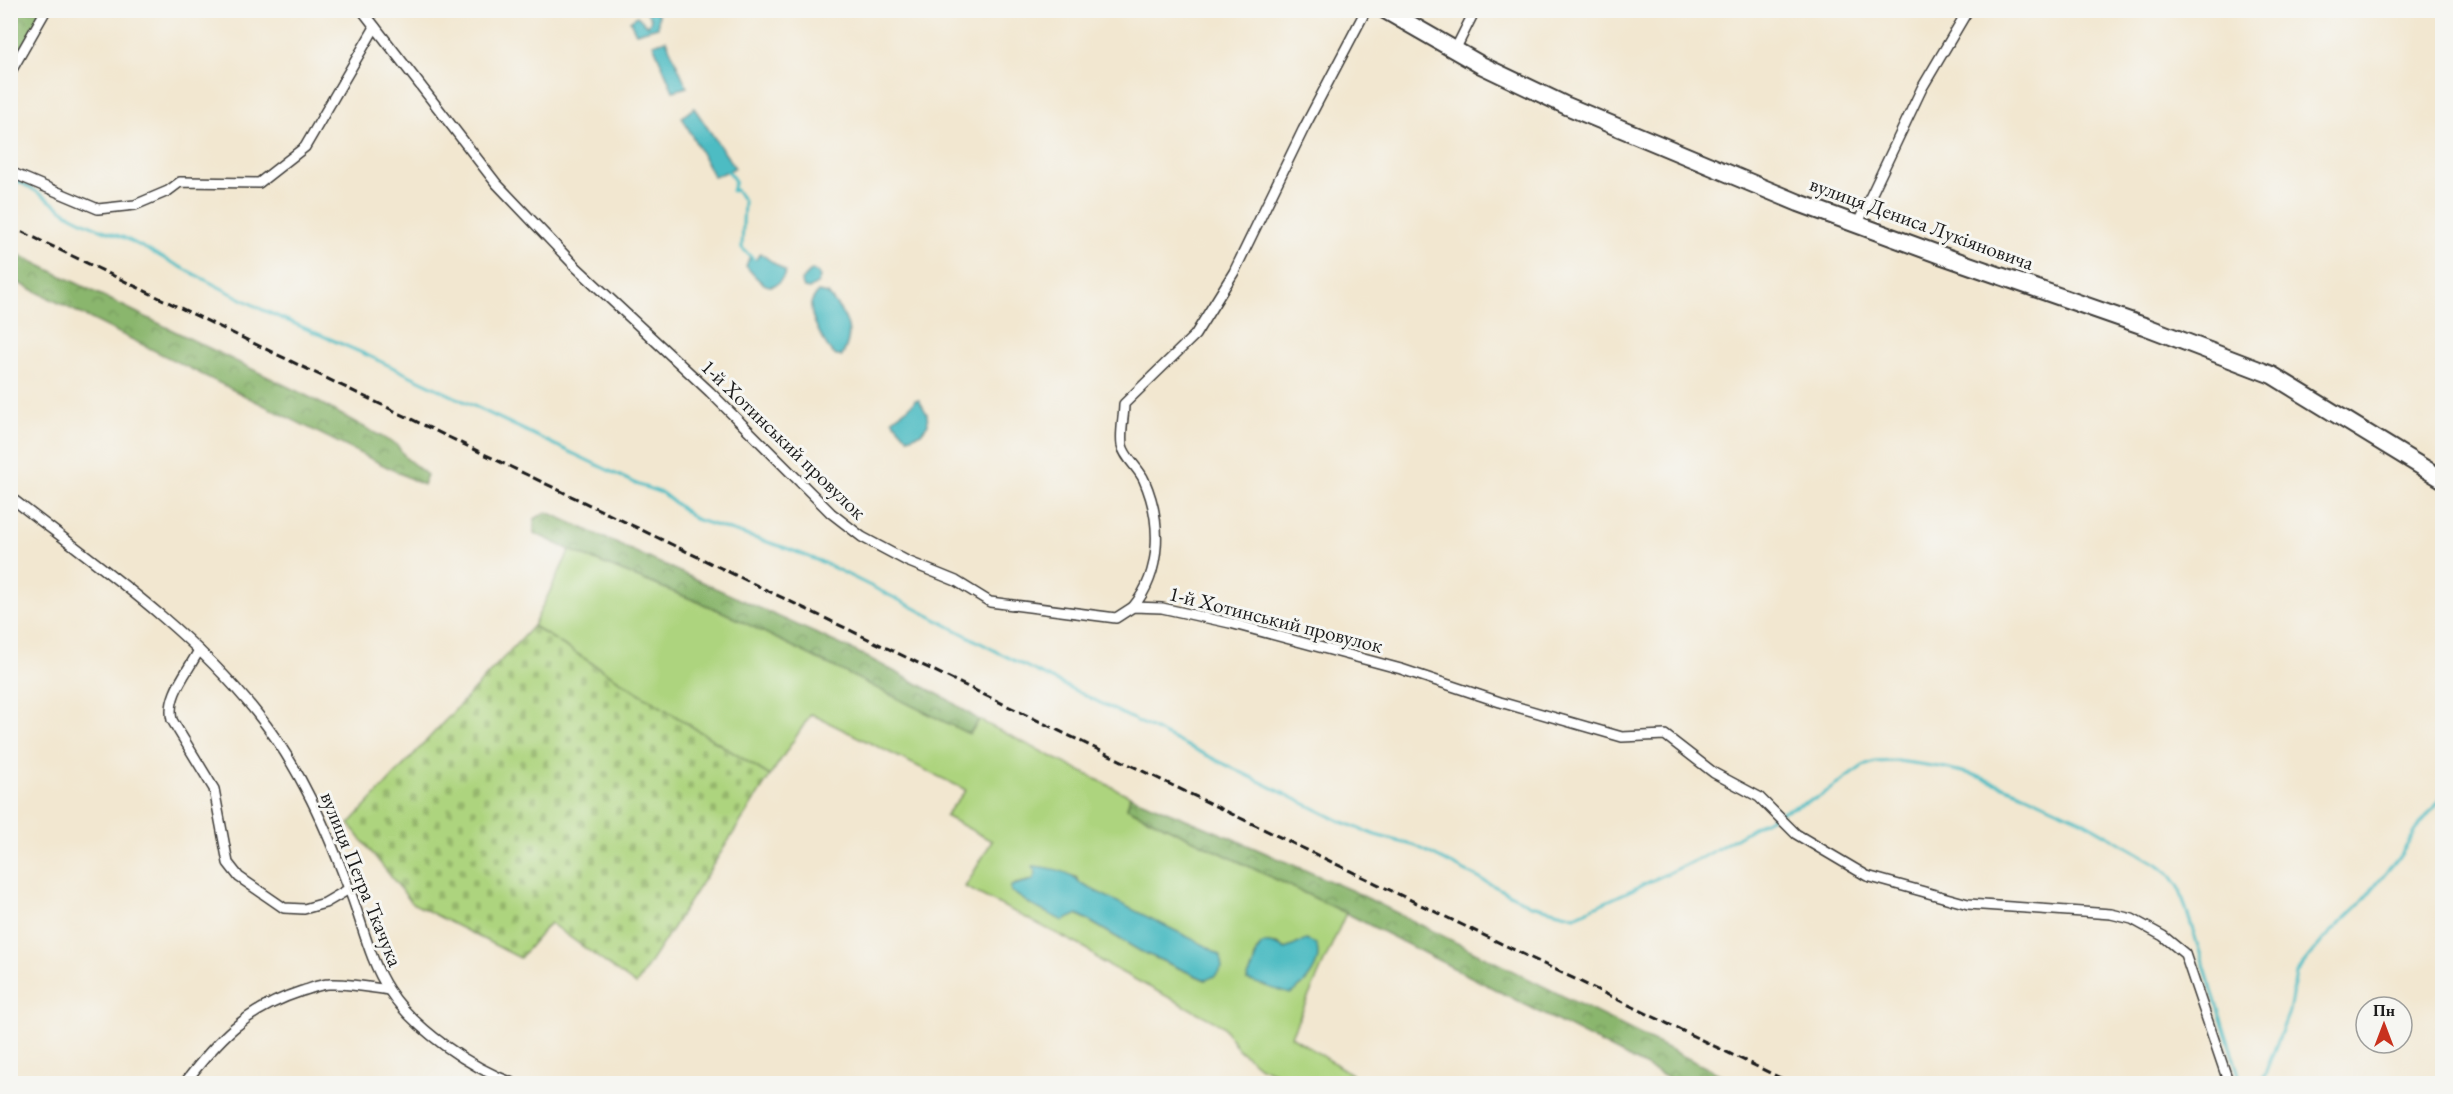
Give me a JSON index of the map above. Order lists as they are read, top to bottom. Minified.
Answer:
{"streets":{"highway":["вулиця Дениса Лукіяновича"],"street":["1-й Хотинський провулок","вулиця Петра Ткачука"]},"north":"top"}
